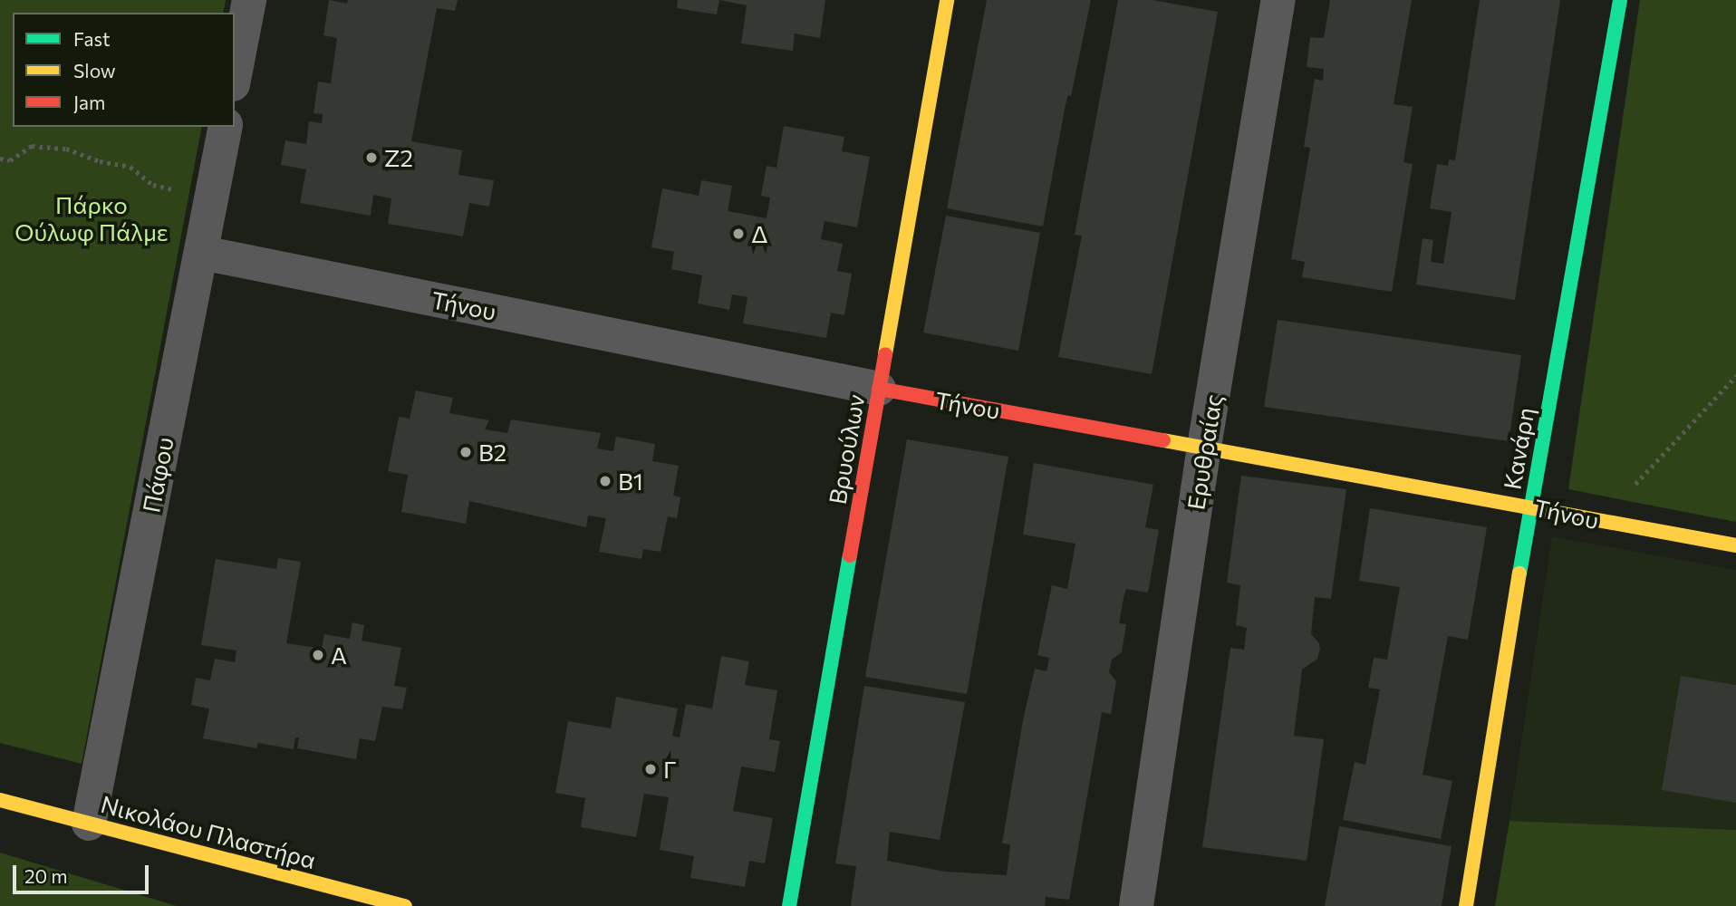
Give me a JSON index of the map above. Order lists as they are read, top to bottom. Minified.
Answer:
{"streets":{"street":["Τήνου","Κανάρη","Βρυούλων","Ερυθραίας","Πάφου","Νικολάου Πλαστήρα"]},"crossings":[["Τήνου","Κανάρη"],["Τήνου","Βρυούλων"],["Τήνου","Ερυθραίας"],["Τήνου","Πάφου"],["Πάφου","Νικολάου Πλαστήρα"]],"parks":["Πάρκο Ούλωφ Πάλμε"],"places":["Ζ2","Δ","Β2","Β1","Α","Γ"],"legend":["Fast","Slow","Jam"],"scale_bar":"20 m"}
